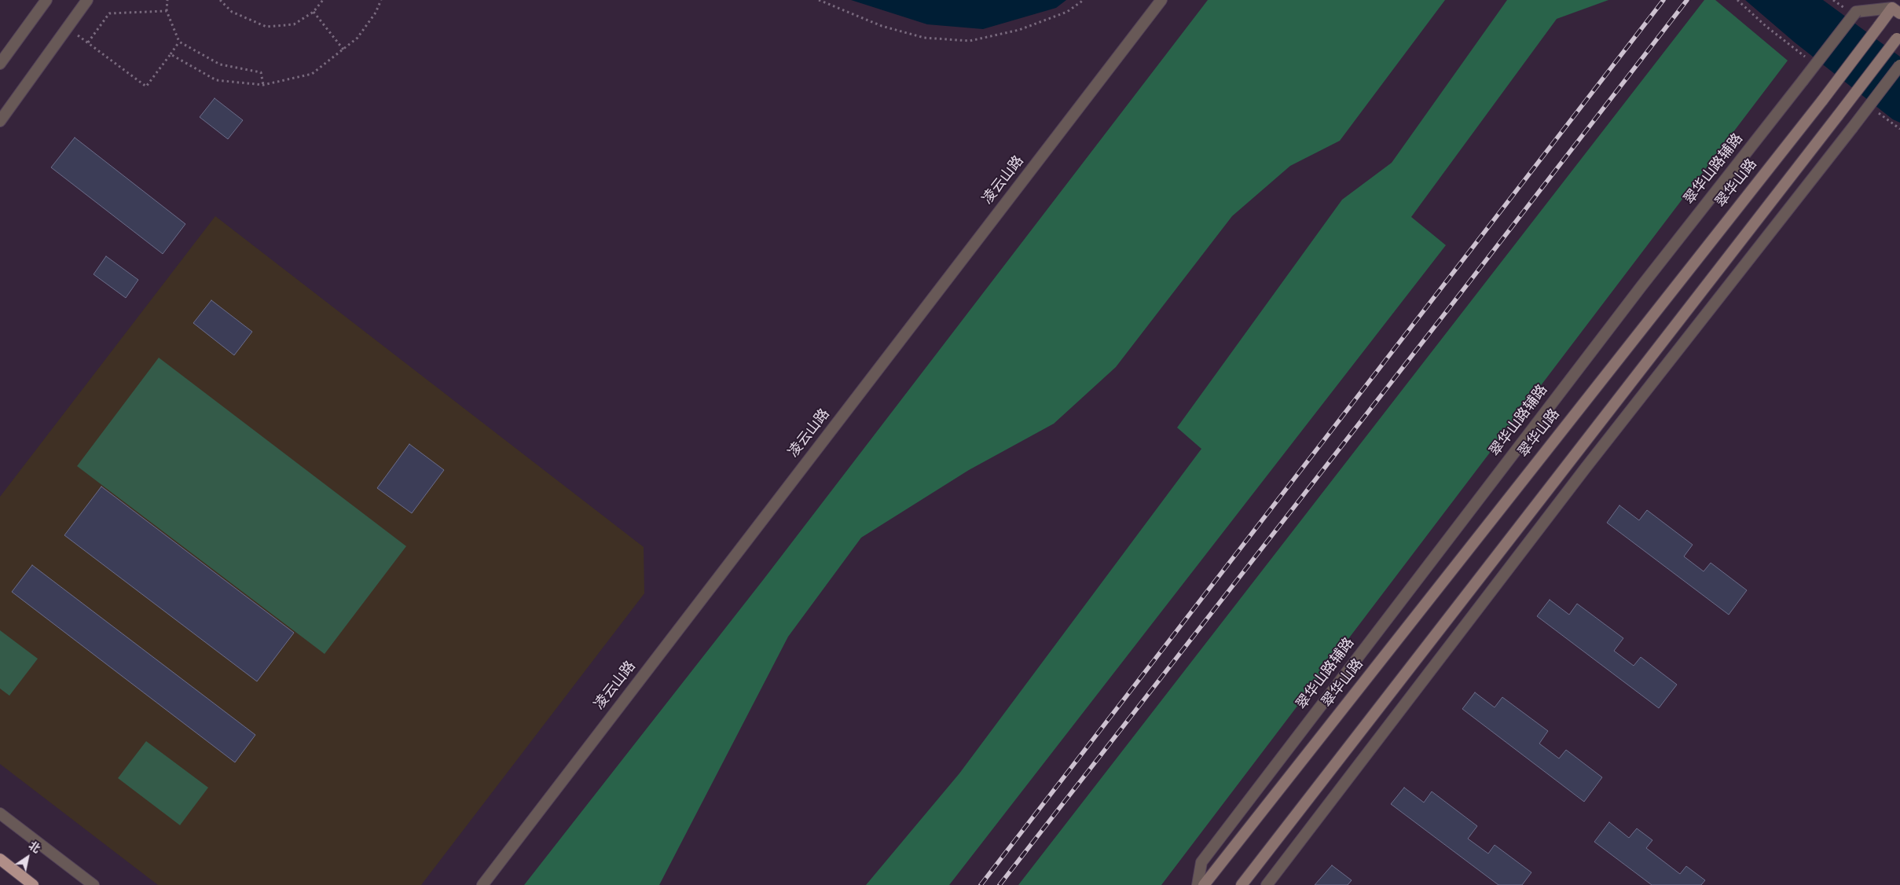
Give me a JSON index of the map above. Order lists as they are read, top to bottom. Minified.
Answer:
{"streets":{"main road":["翠华山路"],"street":["翠华山路辅路","凌云山路"]},"crossings":[["翠华山路辅路","翠华山路"]],"north":"top right"}
